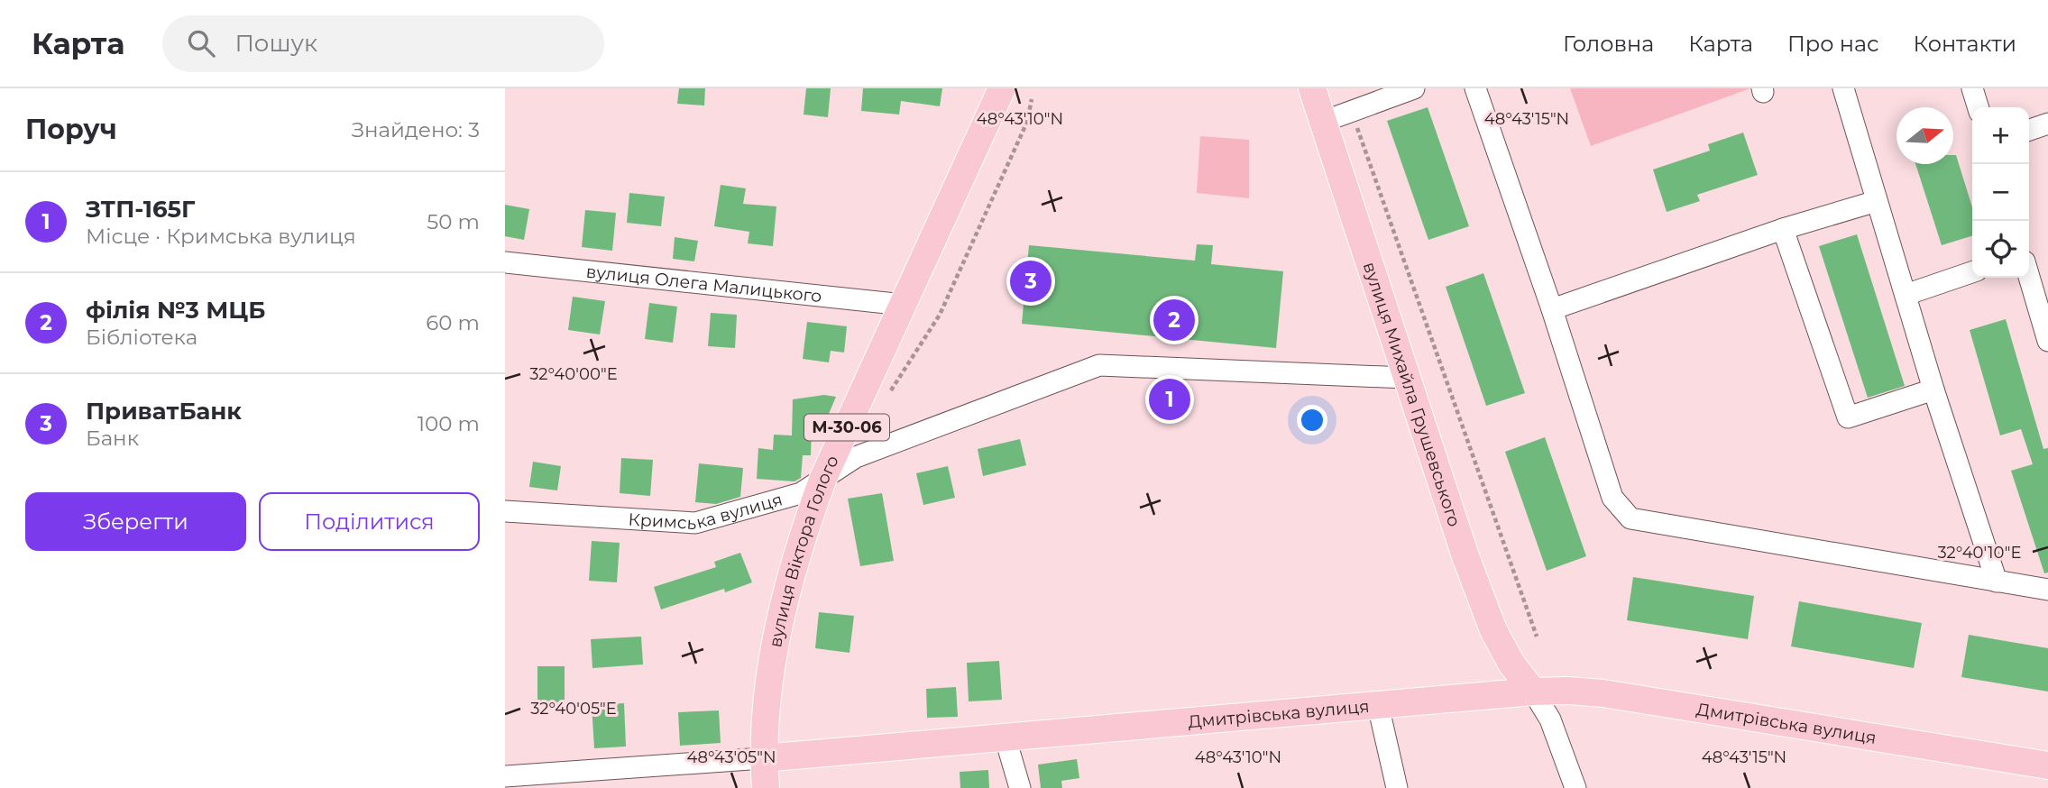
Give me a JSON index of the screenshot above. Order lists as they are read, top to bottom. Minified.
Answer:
{"streets":{"main road":["вулиця Михайла Грушевського","М-30-06","вулиця Віктора Голого","Дмитрівська вулиця"],"street":["вулиця Олега Малицького","Кримська вулиця"]},"crossings":[["вулиця Олега Малицького","вулиця Віктора Голого"],["вулиця Михайла Грушевського","Кримська вулиця"],["вулиця Михайла Грушевського","Дмитрівська вулиця"],["Кримська вулиця","вулиця Віктора Голого"],["вулиця Віктора Голого","Дмитрівська вулиця"]],"north":"right","page":{"header":"Карта","search":"Пошук","nav":["Головна","Карта","Про нас","Контакти"],"heading":["Поруч","Знайдено: 3"],"map_buttons":["+","−"],"list":[{"mark":"1","name":"ЗТП-165Г","note":"Місце · Кримська вулиця","value":"50 m"},{"mark":"2","name":"філія №3 МЦБ","note":"Бібліотека","value":"60 m"},{"mark":"3","name":"ПриватБанк","note":"Банк","value":"100 m"}],"pins":["3","2","1"],"buttons":["Зберегти","Поділитися"]},"coordinates":["48°43'10\"N","48°43'15\"N","32°40'00\"E","32°40'10\"E","32°40'05\"E","48°43'05\"N"]}
